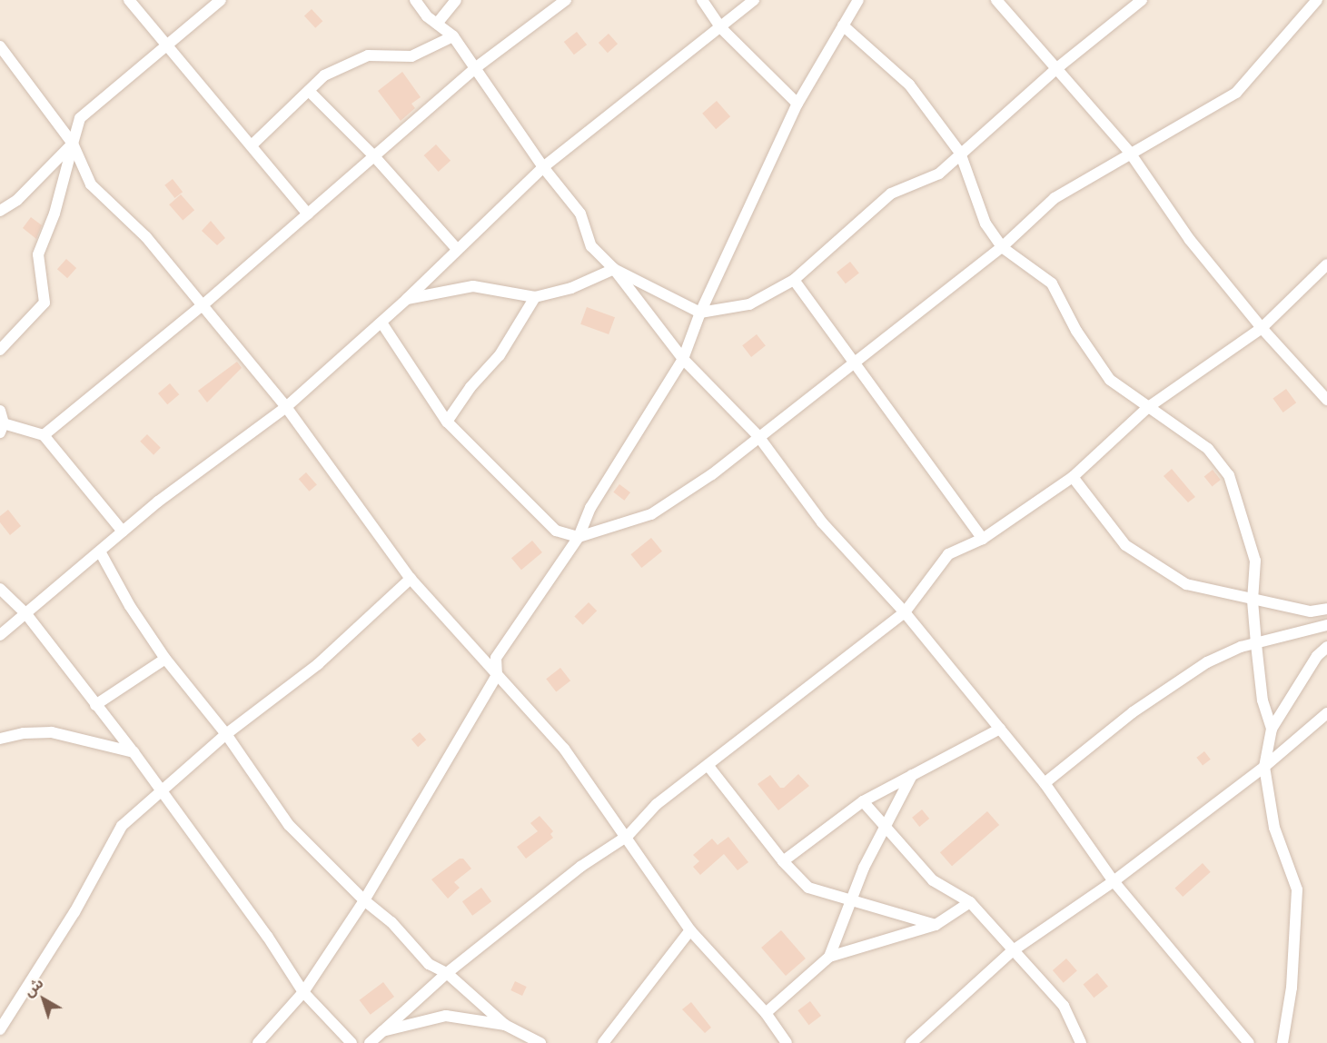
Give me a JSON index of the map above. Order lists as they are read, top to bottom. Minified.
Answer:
{"north":"top left"}
